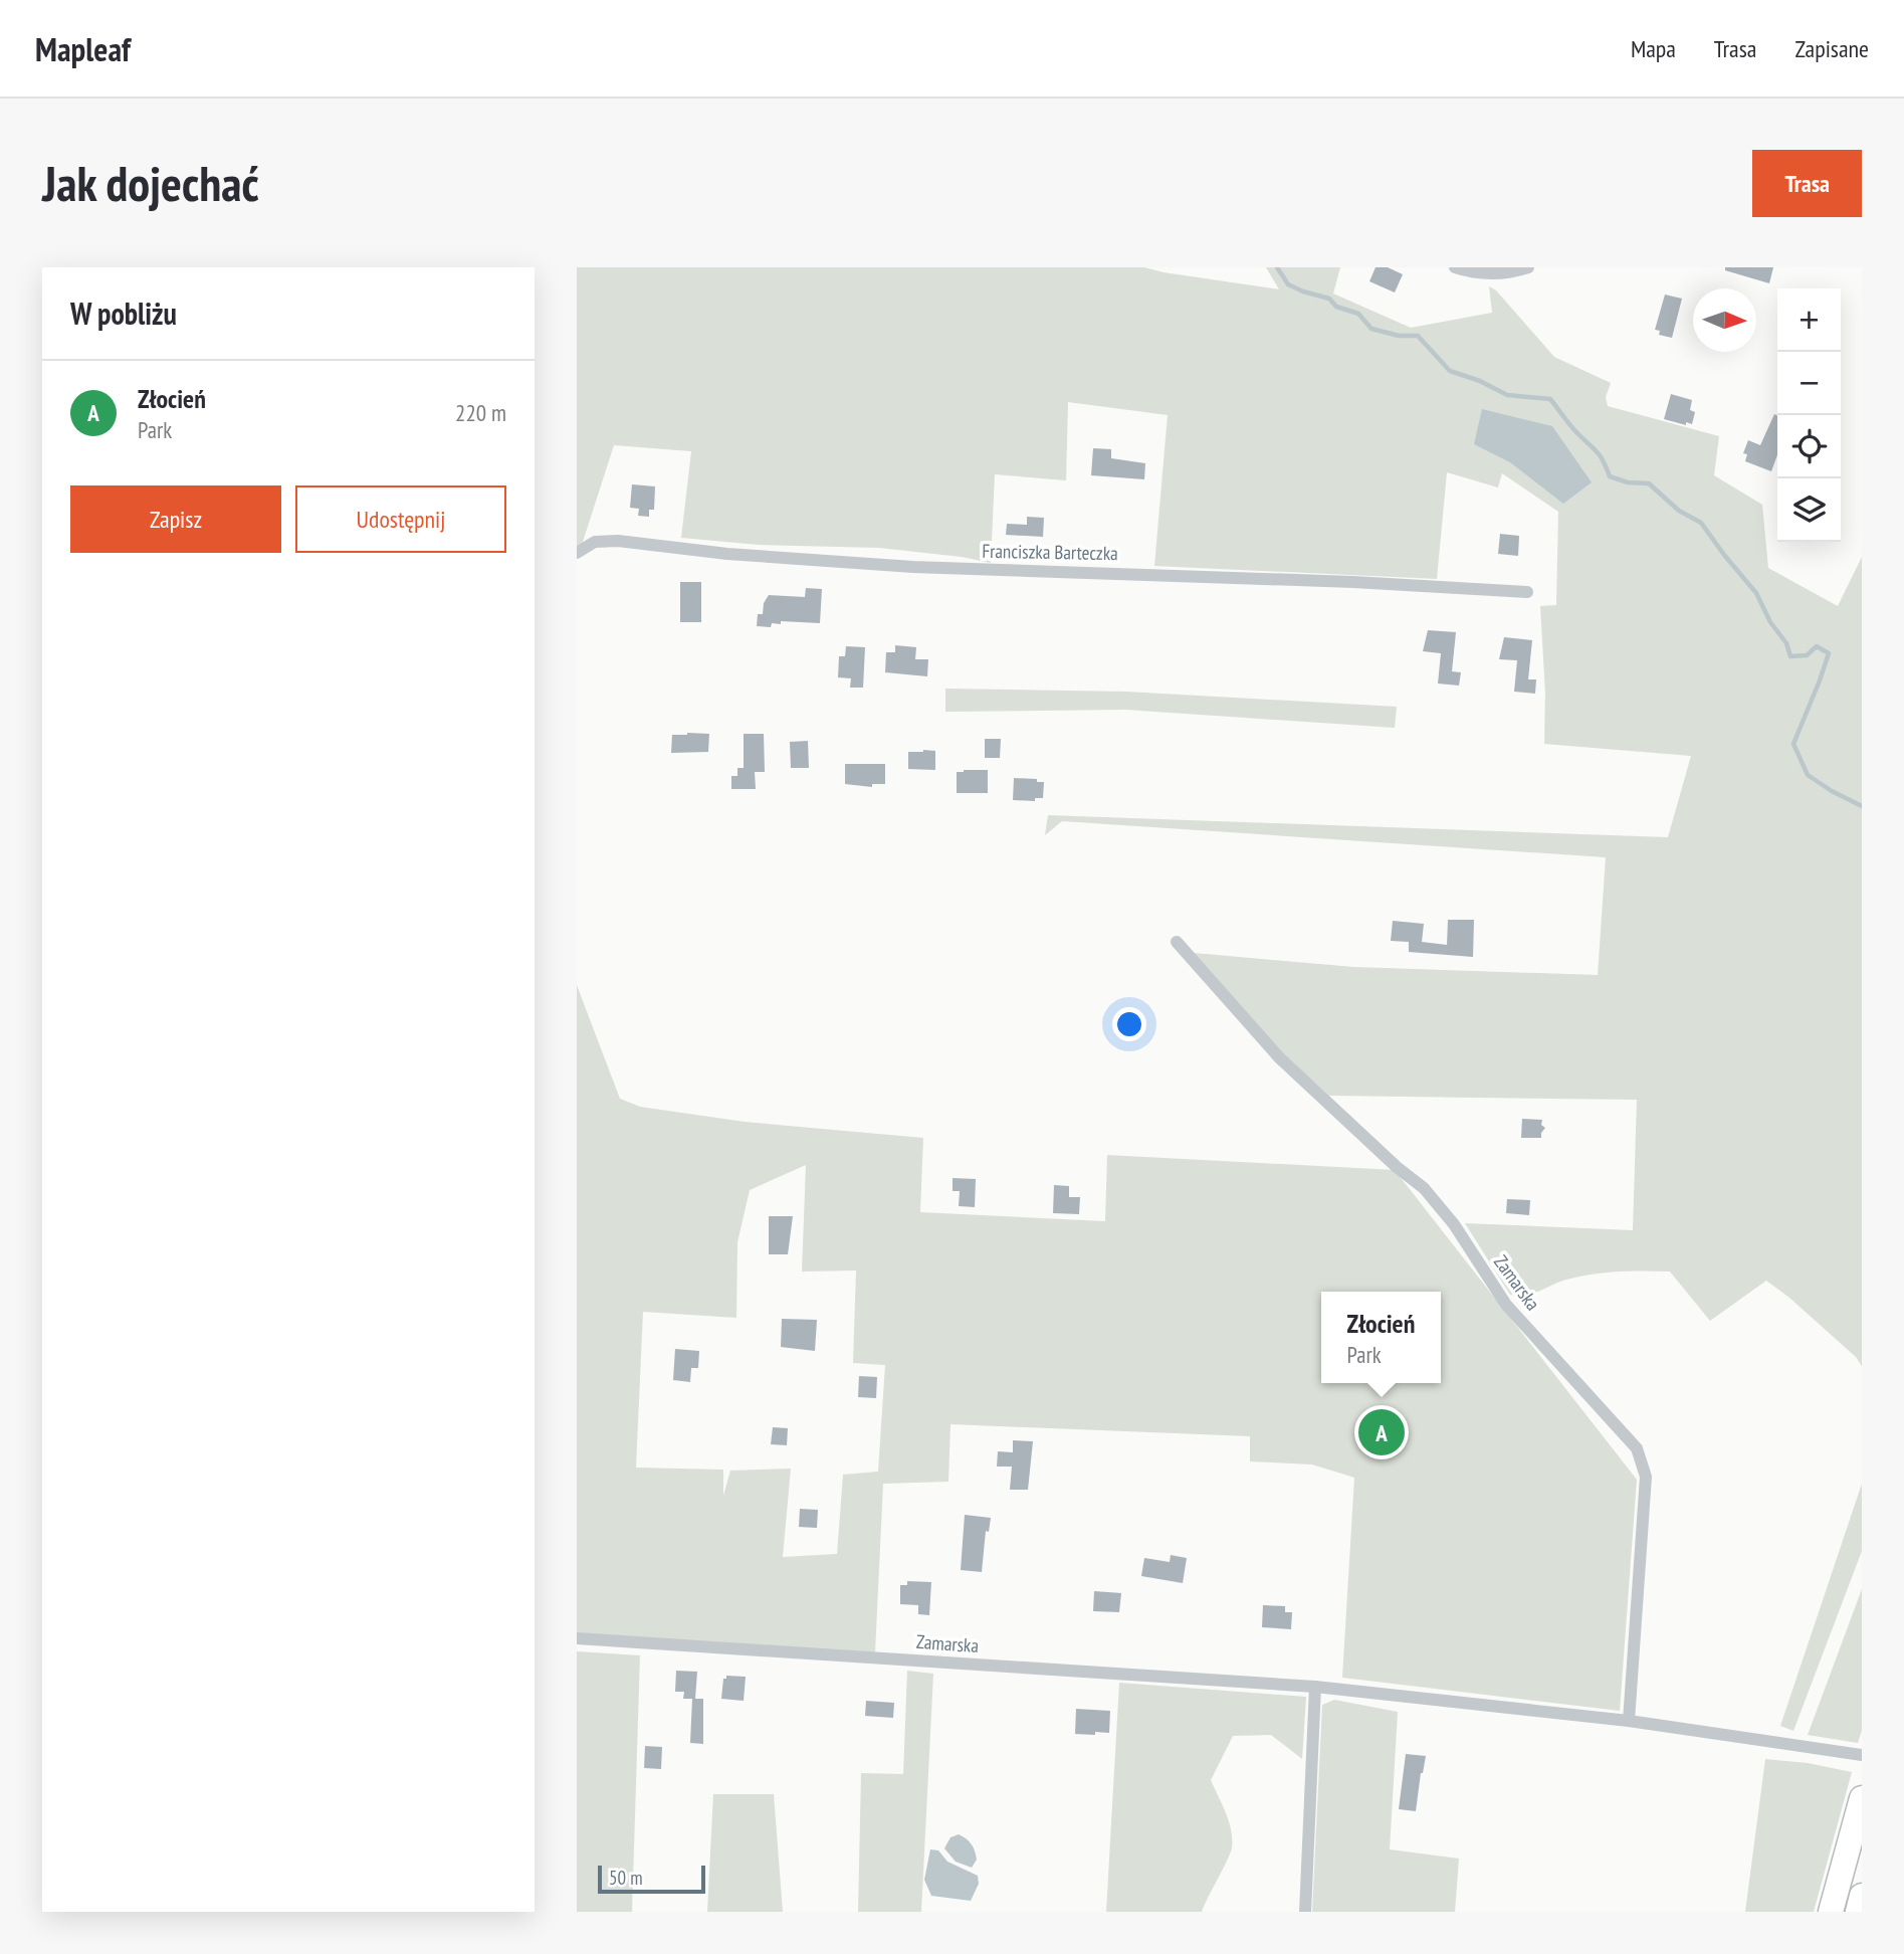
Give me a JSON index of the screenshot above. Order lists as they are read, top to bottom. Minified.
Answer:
{"streets":{"street":["Franciszka Barteczka","Zamarska"]},"scale_bar":"50 m","north":"right","page":{"header":"Mapleaf","nav":["Mapa","Trasa","Zapisane"],"buttons":["Trasa",["Zapisz","Udostępnij"]],"title":"Jak dojechać","heading":"W pobliżu","map_buttons":["+","−"],"list":[{"mark":"A","name":"Złocień","note":"Park","value":"220 m"}],"popup":["Złocień","Park"],"pins":"A","scale":"50 m"}}
